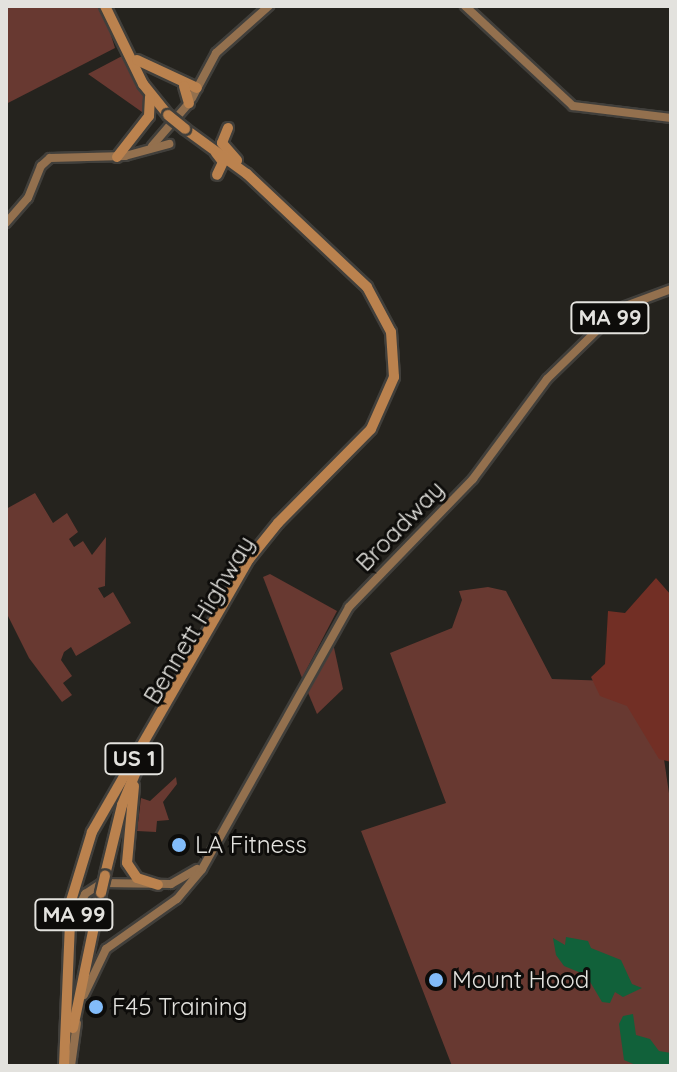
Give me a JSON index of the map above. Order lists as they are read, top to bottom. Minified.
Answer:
{"streets":{"highway":["Broadway","Bennett Highway","US 1"],"main road":["MA 99"]},"crossings":[["Broadway","Bennett Highway"],["Bennett Highway","US 1"]],"places":["LA Fitness","Mount Hood","F45 Training"]}
